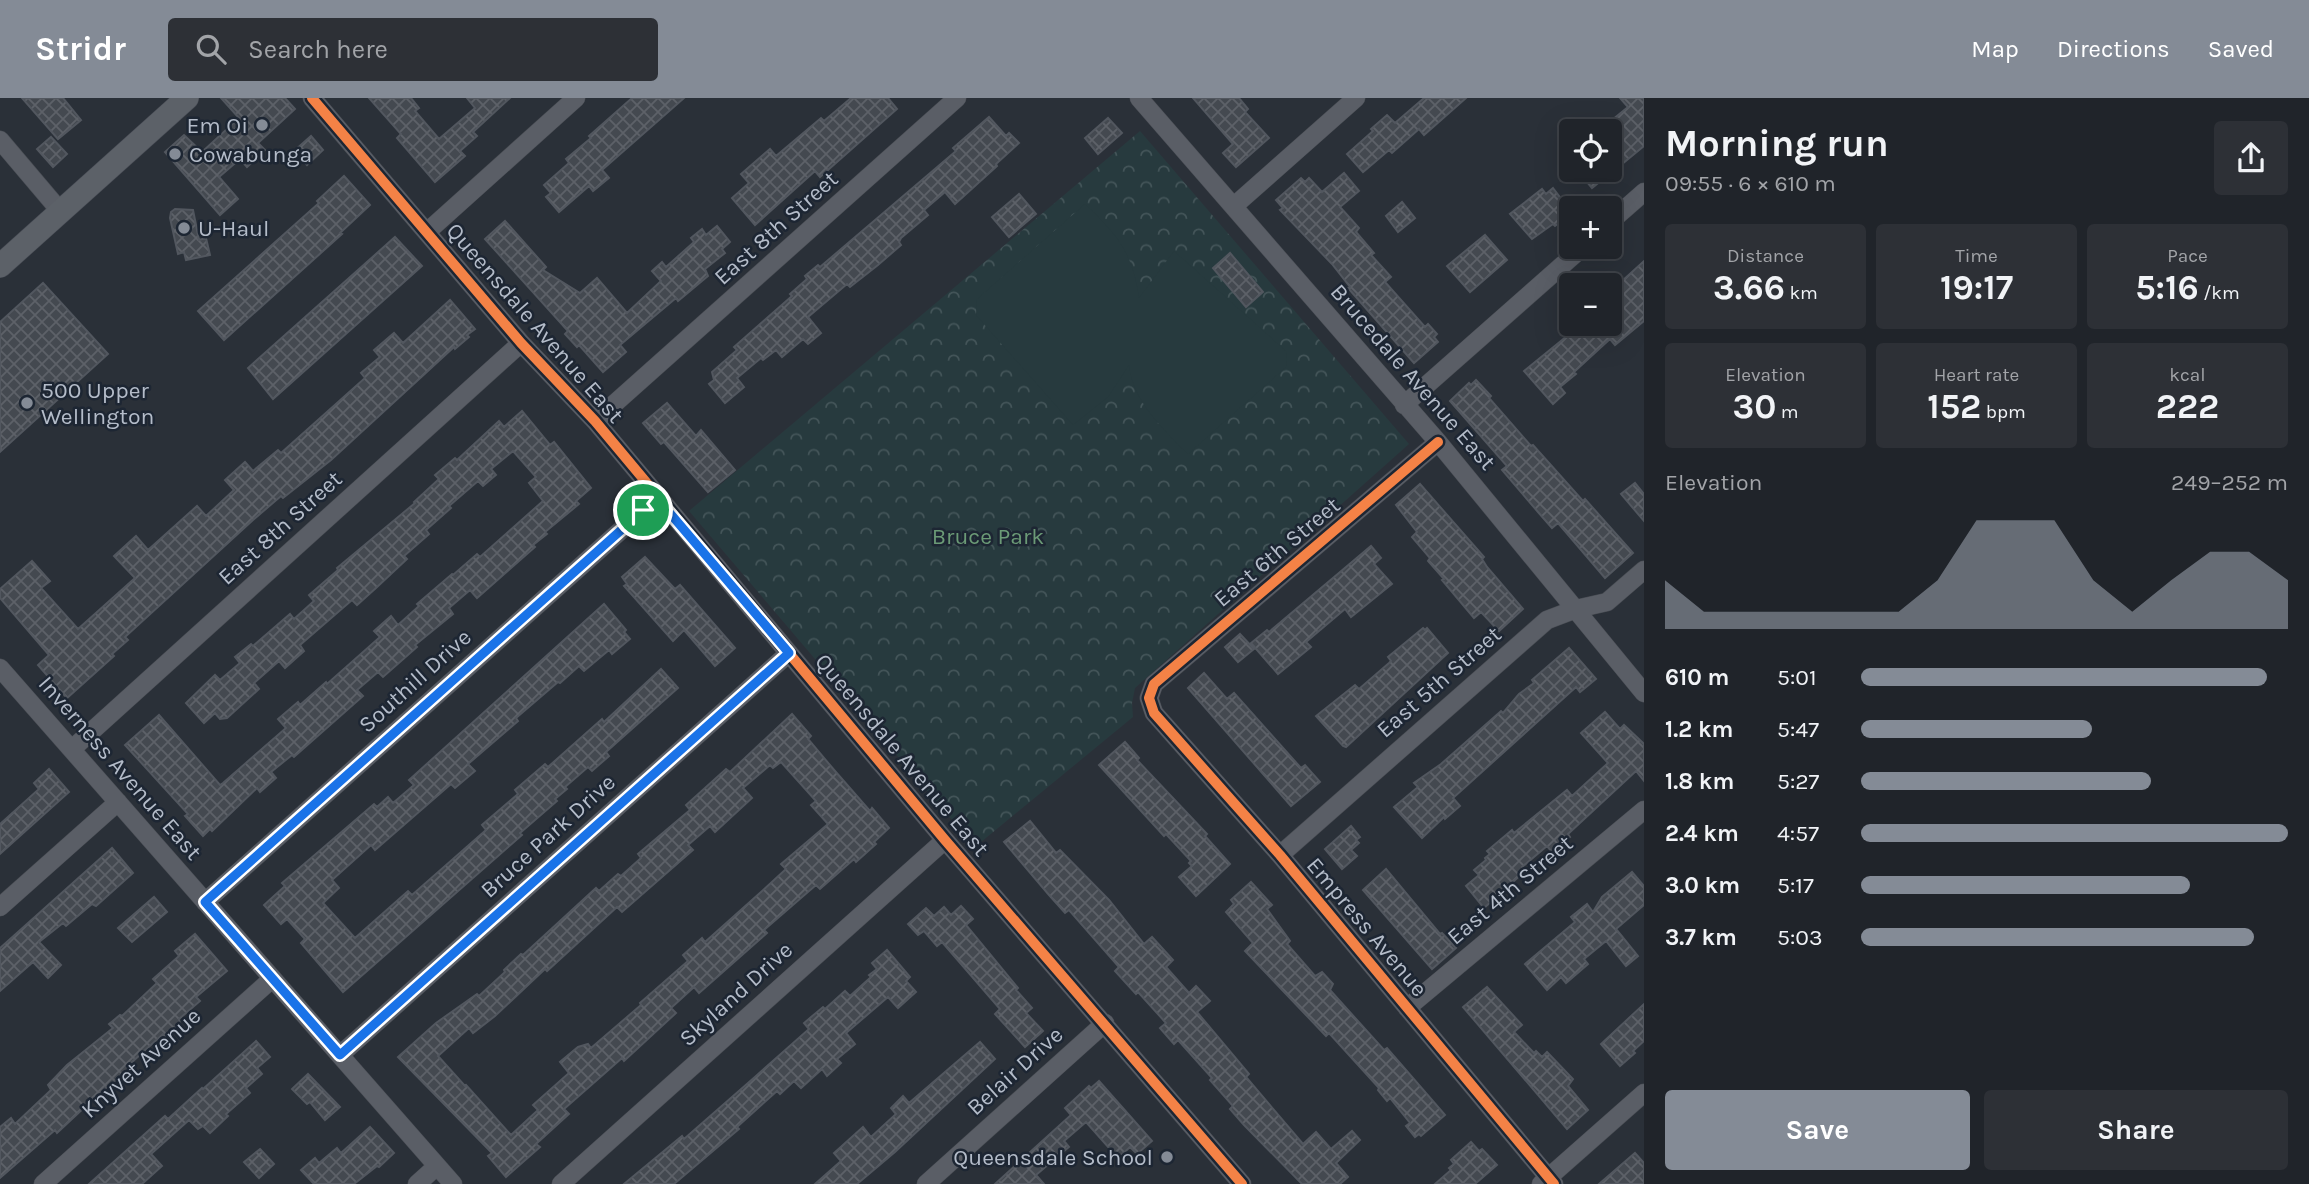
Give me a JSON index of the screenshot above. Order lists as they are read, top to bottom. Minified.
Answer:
{"streets":{"street":["East 8th Street","Queensdale Avenue East","Brucedale Avenue East","East 6th Street","Southill Drive","East 5th Street","Inverness Avenue East","Bruce Park Drive","East 4th Street","Empress Avenue","Skyland Drive","Knyvet Avenue","Belair Drive"]},"crossings":[["East 8th Street","Queensdale Avenue East"],["East 8th Street","Inverness Avenue East"],["Queensdale Avenue East","Southill Drive"],["Queensdale Avenue East","Bruce Park Drive"],["Queensdale Avenue East","Skyland Drive"],["Queensdale Avenue East","Belair Drive"],["Brucedale Avenue East","East 6th Street"],["Brucedale Avenue East","East 5th Street"],["East 6th Street","Empress Avenue"],["Southill Drive","Inverness Avenue East"],["East 5th Street","Empress Avenue"],["Inverness Avenue East","Bruce Park Drive"],["Inverness Avenue East","Knyvet Avenue"],["East 4th Street","Empress Avenue"]],"parks":["Bruce Park"],"places":["Em Oi","Cowabunga","U-Haul","500 Upper Wellington","Queensdale School"],"page":{"header":"Stridr","search":"Search here","nav":["Map","Directions","Saved"],"heading":["Morning run","09:55 · 6 × 610 m"],"map_buttons":["+","−"],"stats":[["Distance","3.66 km"],["Time","19:17"],["Pace","5:16 /km"],["Elevation","30 m"],["Heart rate","152 bpm"],["kcal","222"]],"chart":["Elevation","249–252 m"],"list":[{"name":"610 m","note":"5:01"},{"name":"1.2 km","note":"5:47"},{"name":"1.8 km","note":"5:27"},{"name":"2.4 km","note":"4:57"},{"name":"3.0 km","note":"5:17"},{"name":"3.7 km","note":"5:03"}],"buttons":["Save","Share"]}}
